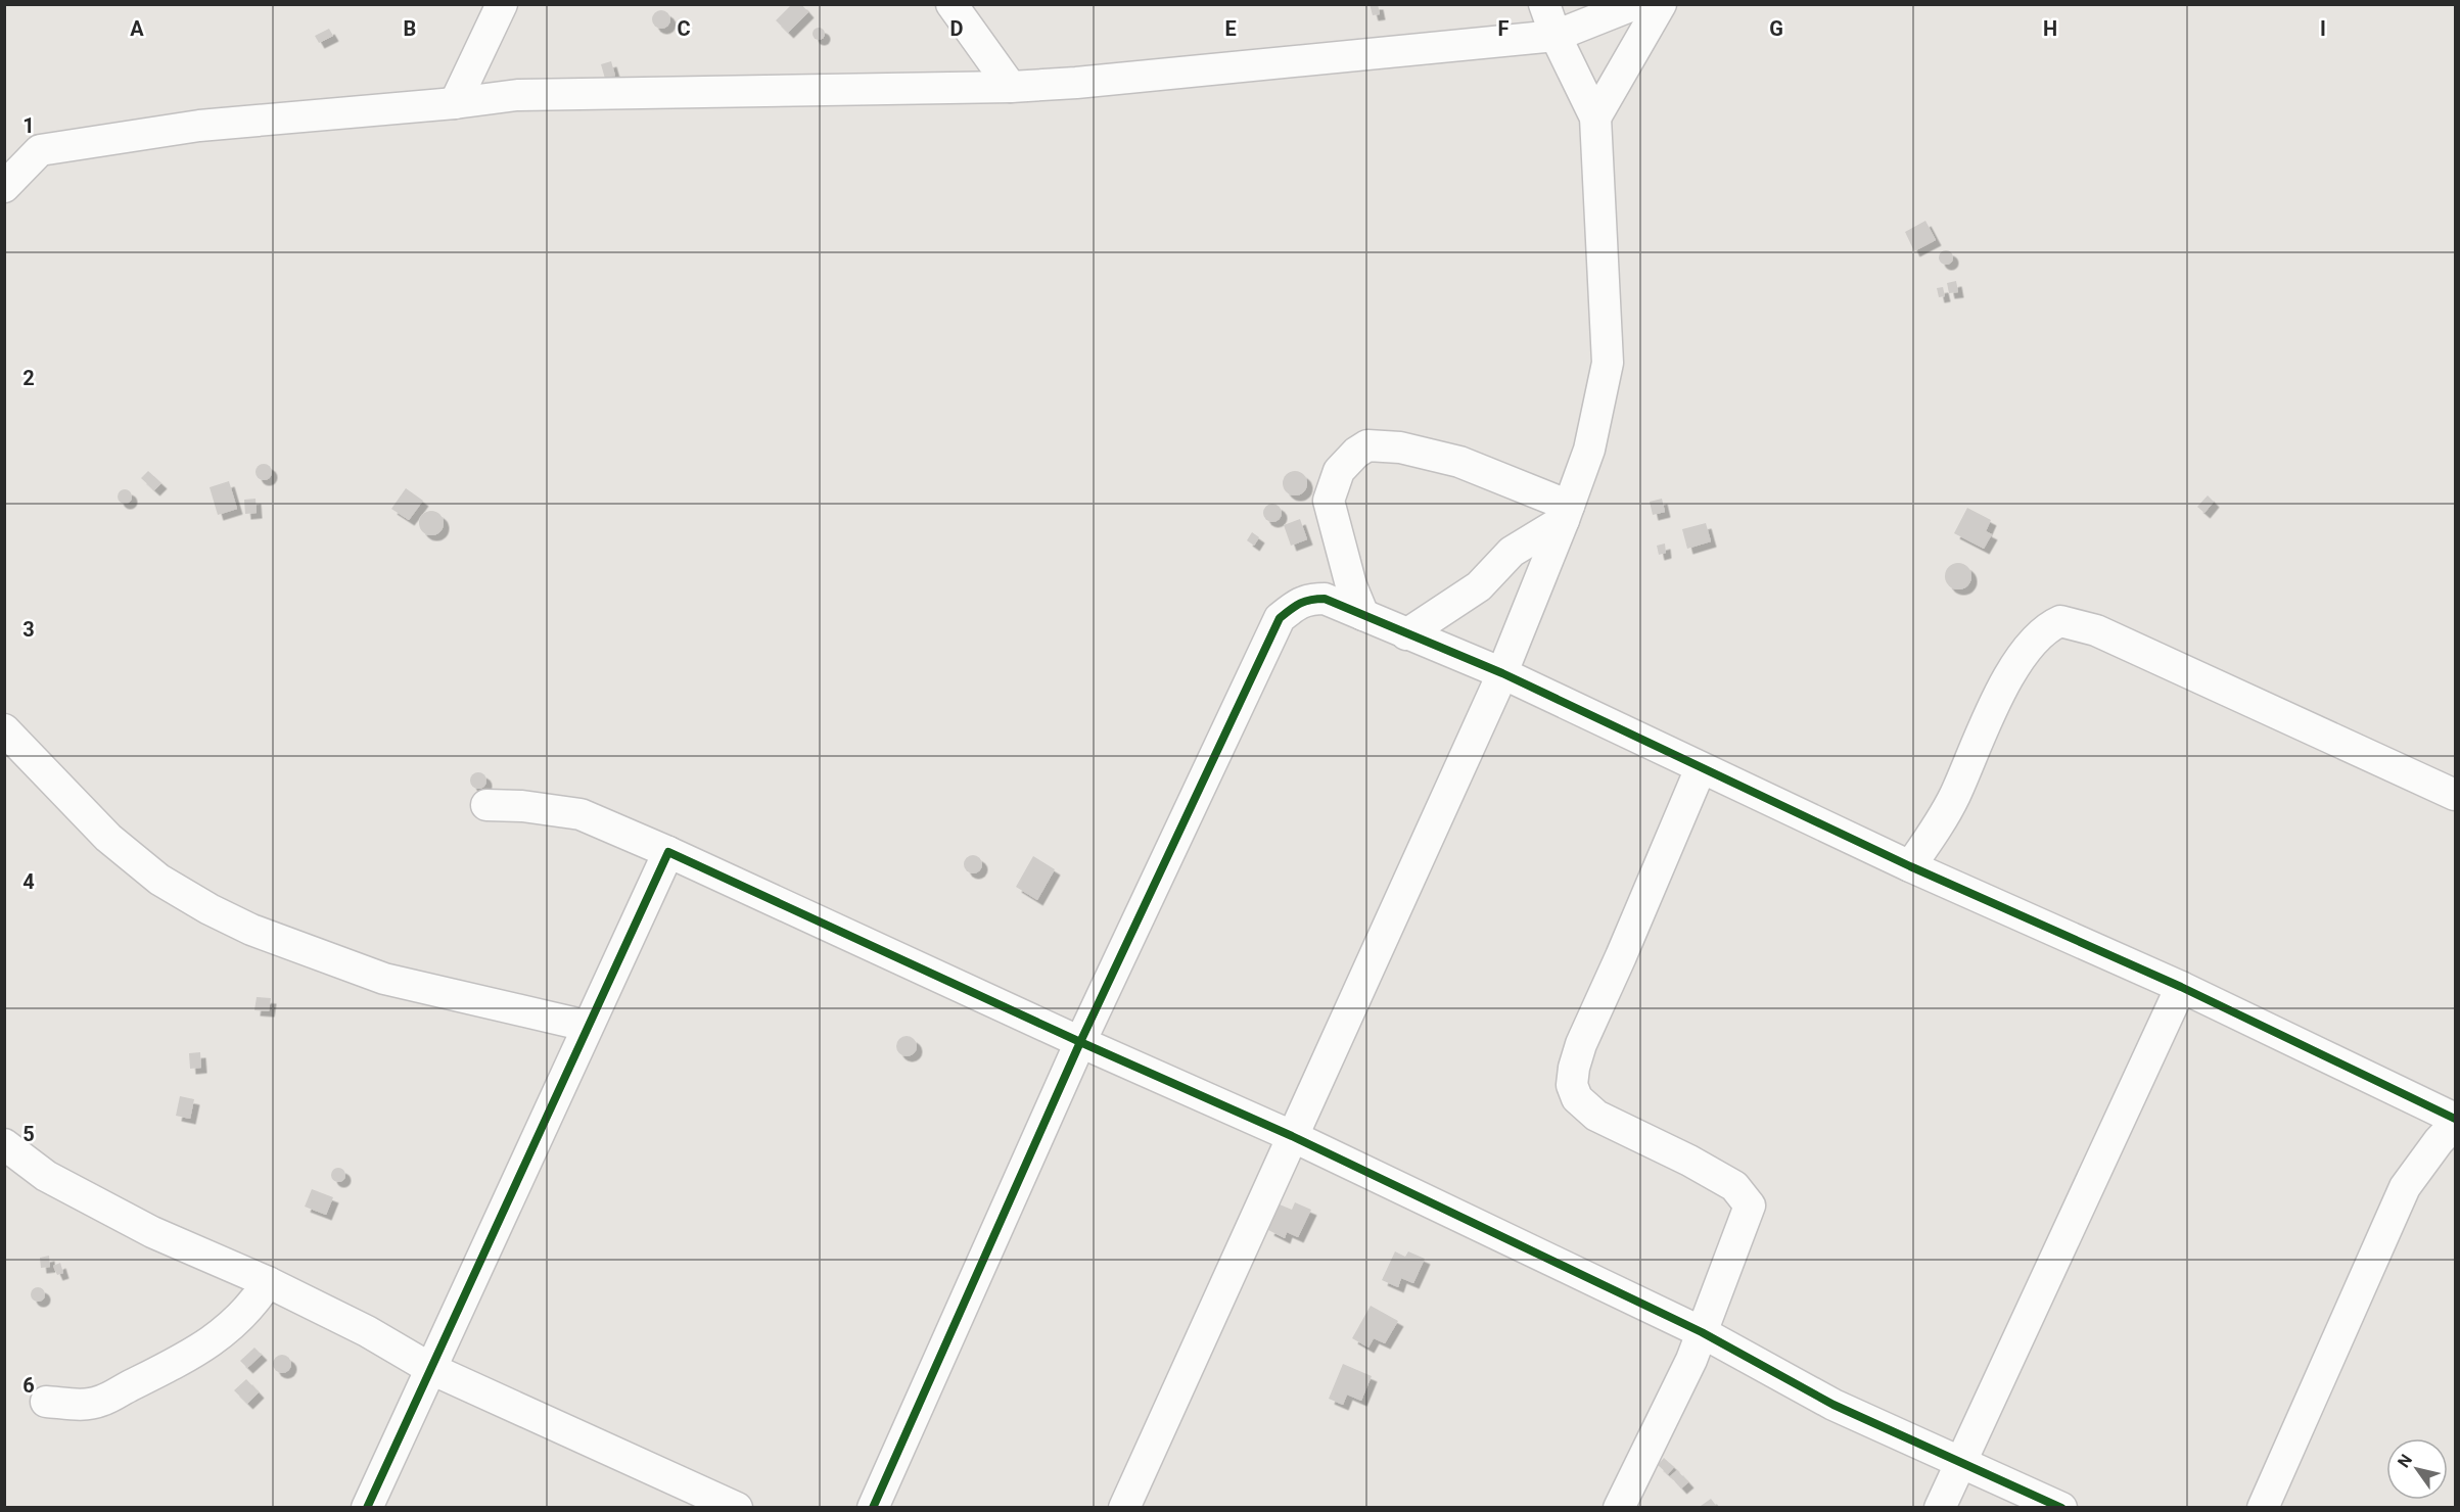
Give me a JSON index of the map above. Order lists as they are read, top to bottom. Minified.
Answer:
{"north":"top left","grid":{"columns":["A","B","C","D","E","F","G","H","I"],"rows":["1","2","3","4","5","6"]}}
